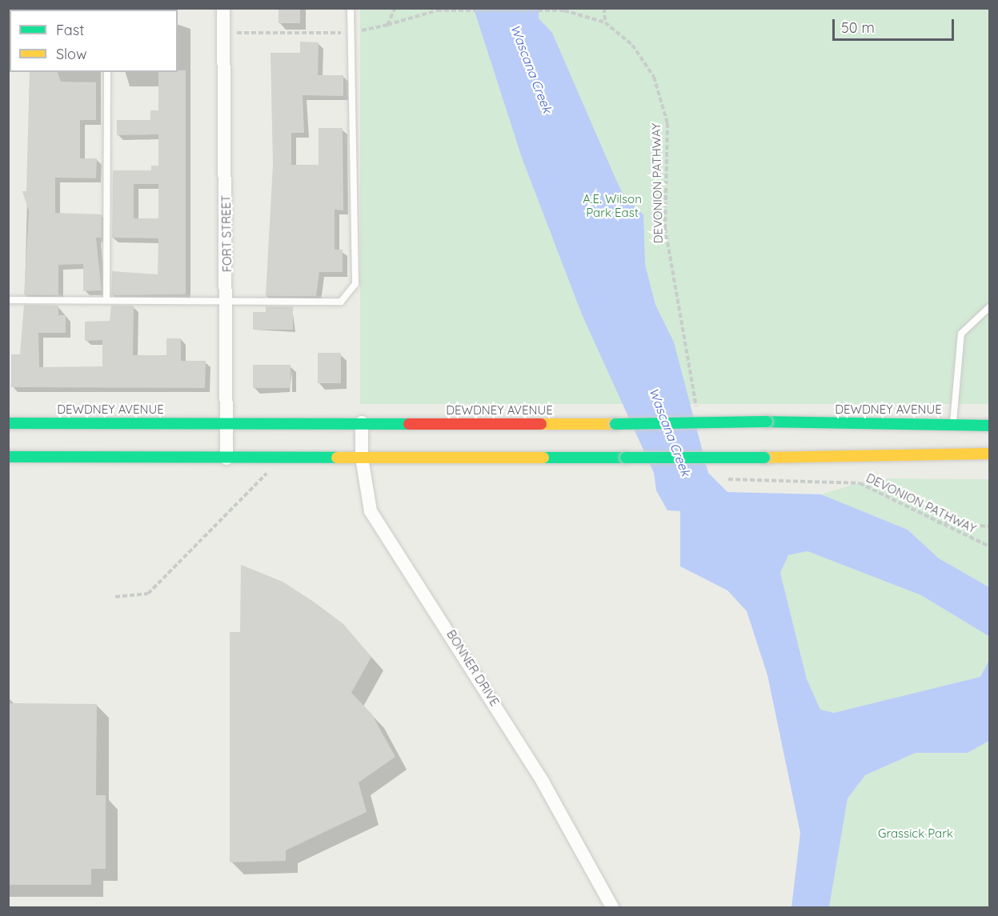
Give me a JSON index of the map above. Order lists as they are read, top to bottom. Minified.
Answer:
{"streets":{"main road":["DEWDNEY AVENUE"],"street":["FORT STREET","BONNER DRIVE"],"path":["DEVONION PATHWAY"]},"crossings":[["DEVONION PATHWAY","FORT STREET"],["FORT STREET","DEWDNEY AVENUE"],["DEWDNEY AVENUE","BONNER DRIVE"]],"water":["Wascana Creek"],"parks":["A.E. Wilson Park East","Grassick Park"],"legend":["Fast","Slow"],"scale_bar":"50 m"}
